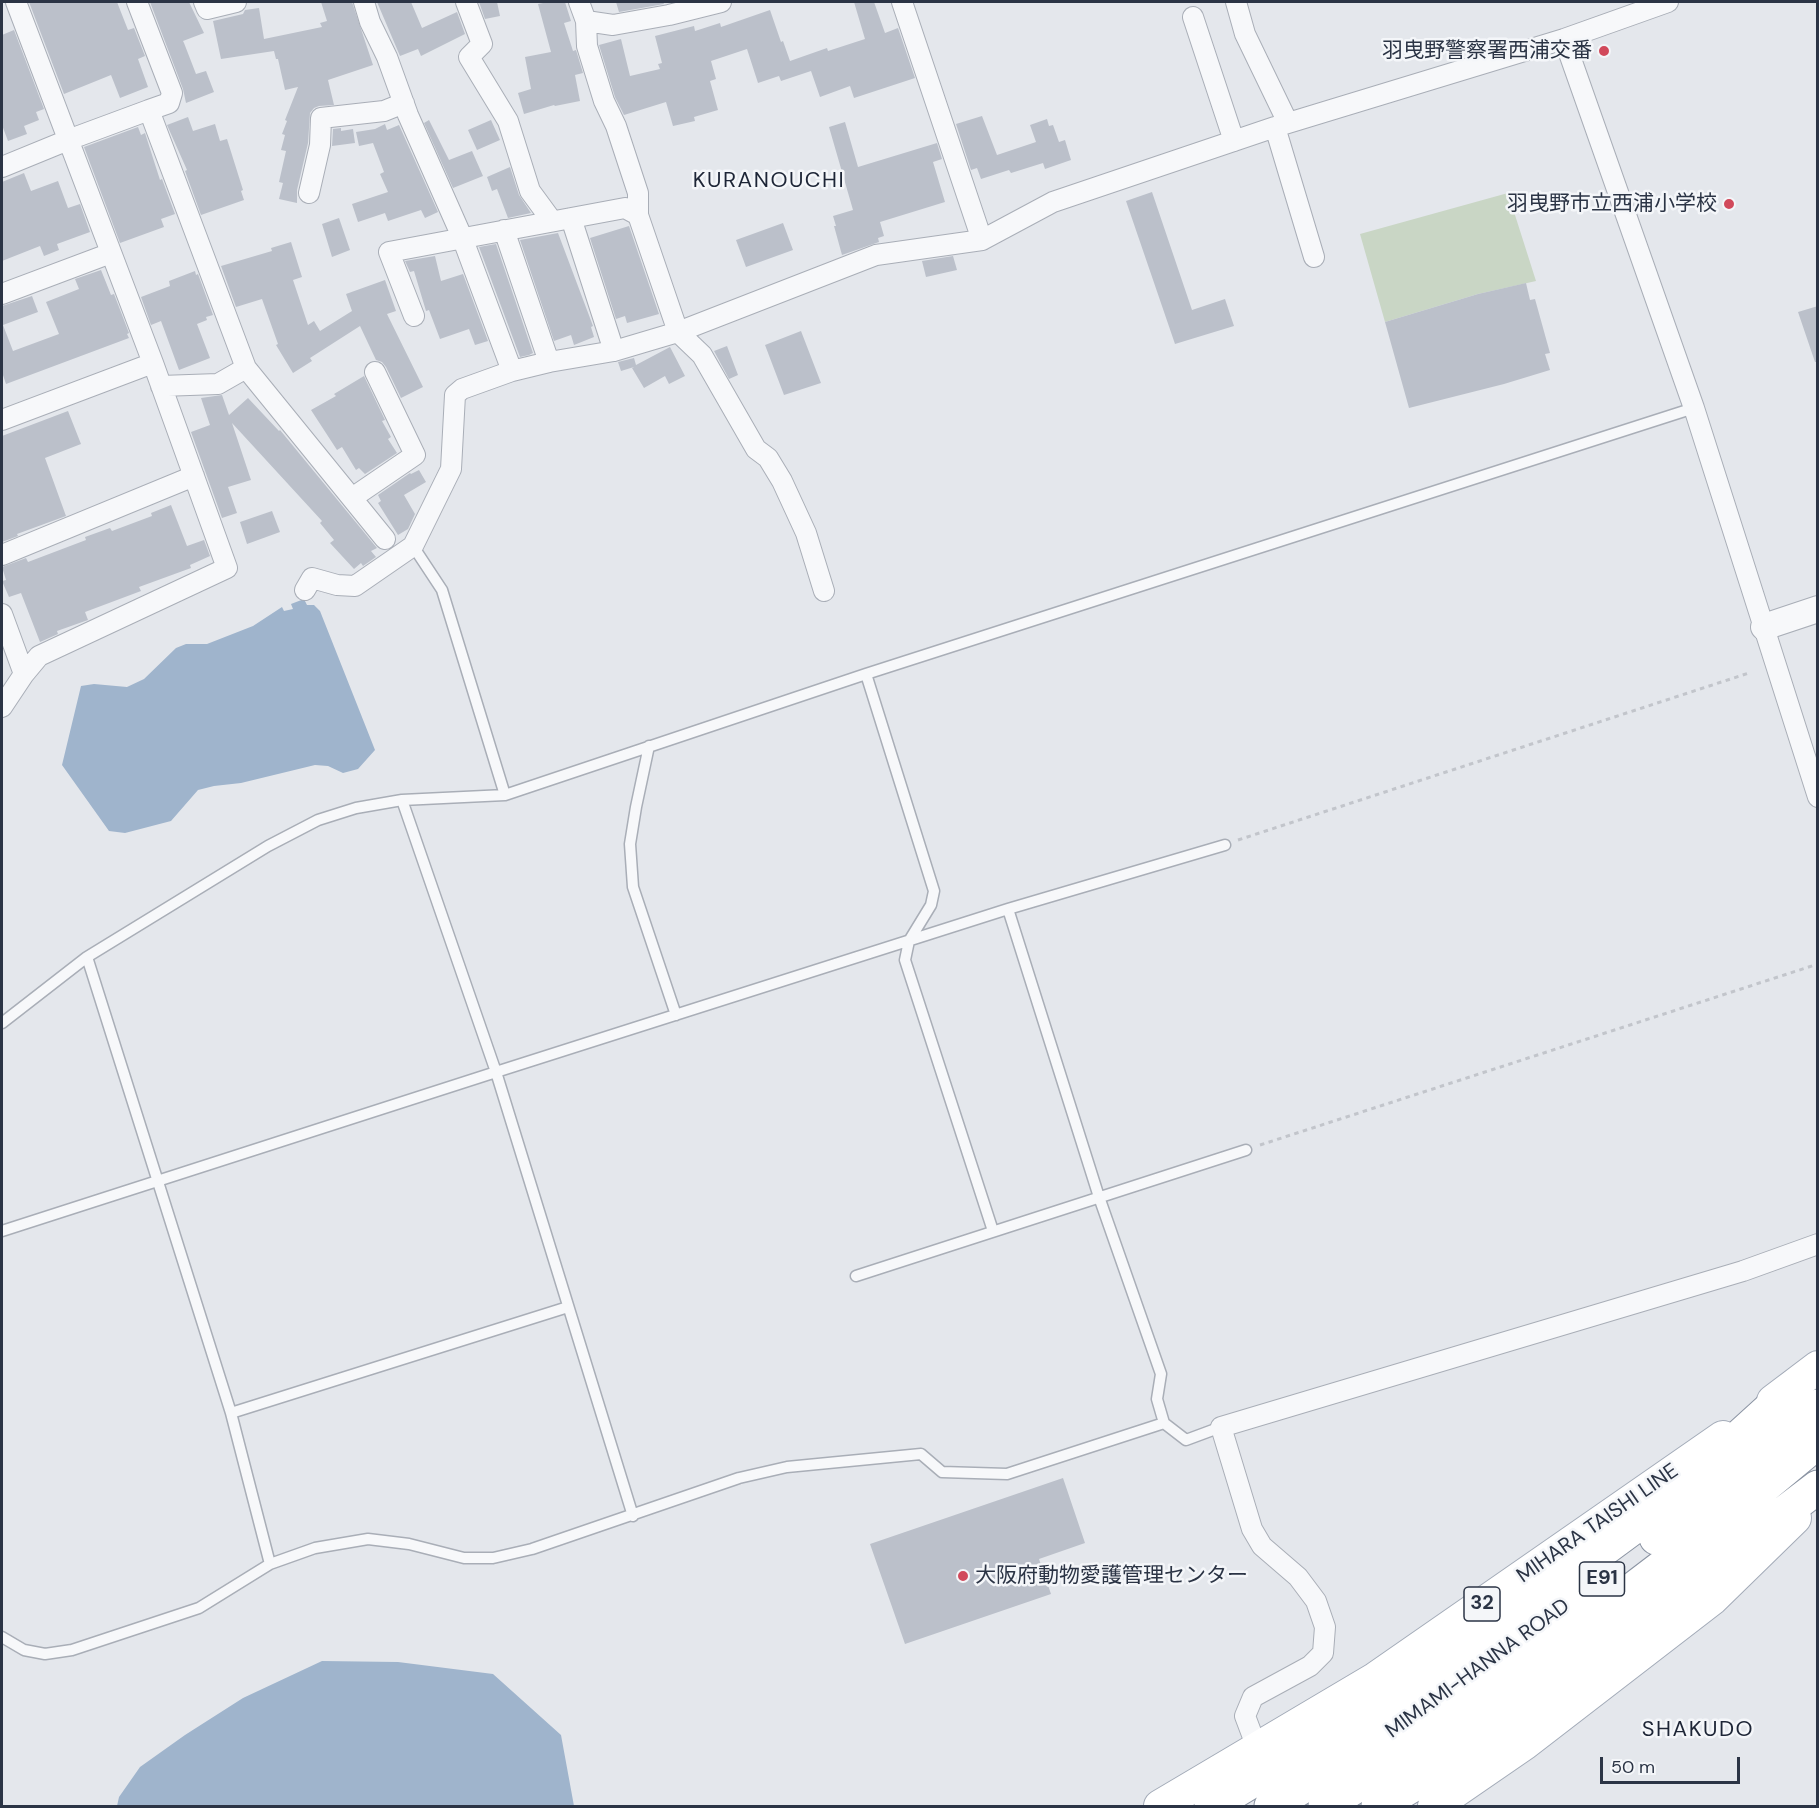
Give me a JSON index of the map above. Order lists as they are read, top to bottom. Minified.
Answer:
{"streets":{"highway":["E91","MIMAMI-HANNA ROAD"],"main road":["MIHARA TAISHI LINE","32"]},"crossings":[["MIHARA TAISHI LINE","MIMAMI-HANNA ROAD"]],"districts":["KURANOUCHI","SHAKUDO"],"places":["羽曳野警察署西浦交番","羽曳野市立西浦小学校","大阪府動物愛護管理センター"],"scale_bar":"50 m"}
